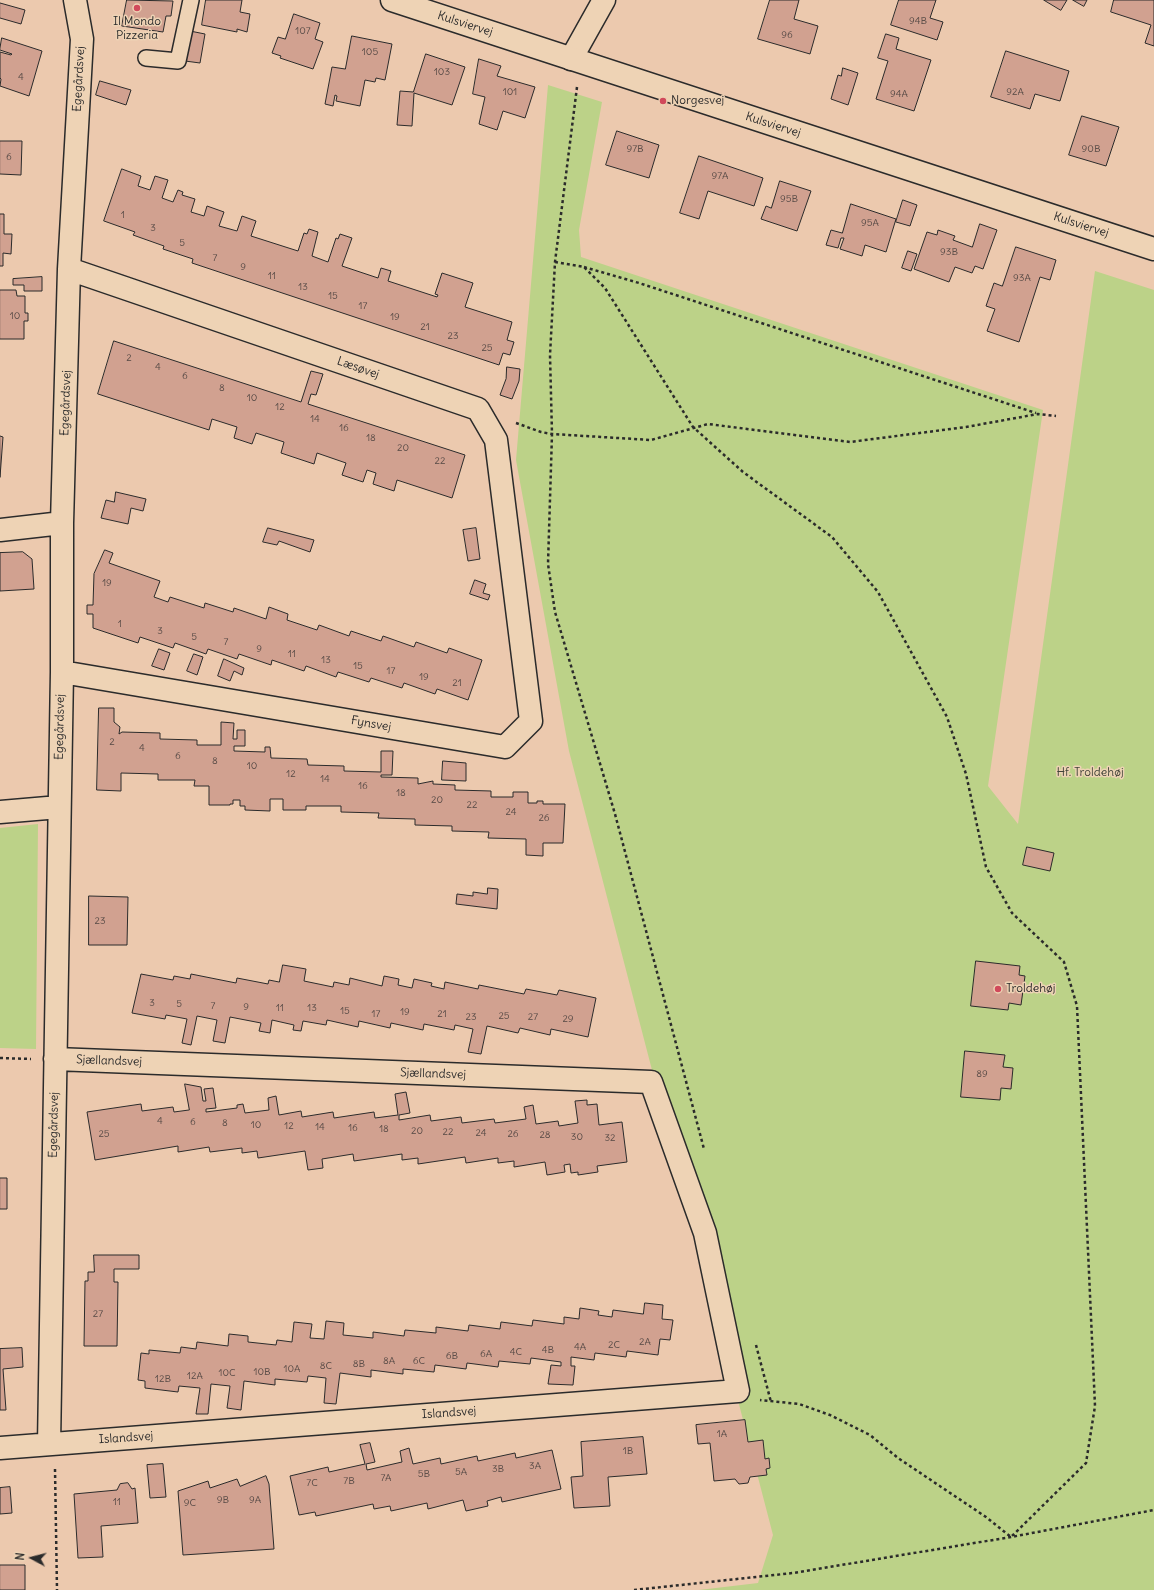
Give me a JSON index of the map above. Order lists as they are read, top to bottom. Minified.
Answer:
{"streets":{"street":["Kulsviervej","Egegårdsvej","Læsøvej","Fynsvej","Sjællandsvej","Islandsvej"]},"crossings":[["Egegårdsvej","Læsøvej"],["Egegårdsvej","Fynsvej"],["Egegårdsvej","Sjællandsvej"],["Egegårdsvej","Islandsvej"],["Læsøvej","Fynsvej"],["Sjællandsvej","Islandsvej"]],"parks":["Hf. Troldehøj"],"places":["Il Mondo Pizzeria","Norgesvej","Troldehøj"],"house_numbers":["94B","107","96","105","103","4","101","92A","94A","97B","90B","6","97A","95B","1","95A","3","5","93B","7","9","11","93A","13","15","17","10","19","21","23","25","2","4","6","8","10","12","14","16","18","20","22","19","1","3","5","7","9","11","13","15","17","19","21","2","4","6","8","10","12","14","16","18","20","22","24","26","23","3","5","7","9","11","13","15","19","17","21","25","23","27","29","89","4","6","8","10","12","14","16","18","20","22","24","25","26","28","30","32","27","2A","2C","4A","4B","4C","6A","6B","8A","6C","8B","8C","10A","10B","10C","12A","12B","1A","1B","3A","3B","5A","5B","7A","7B","7C","9B","9A","11","9C"],"north":"left"}
